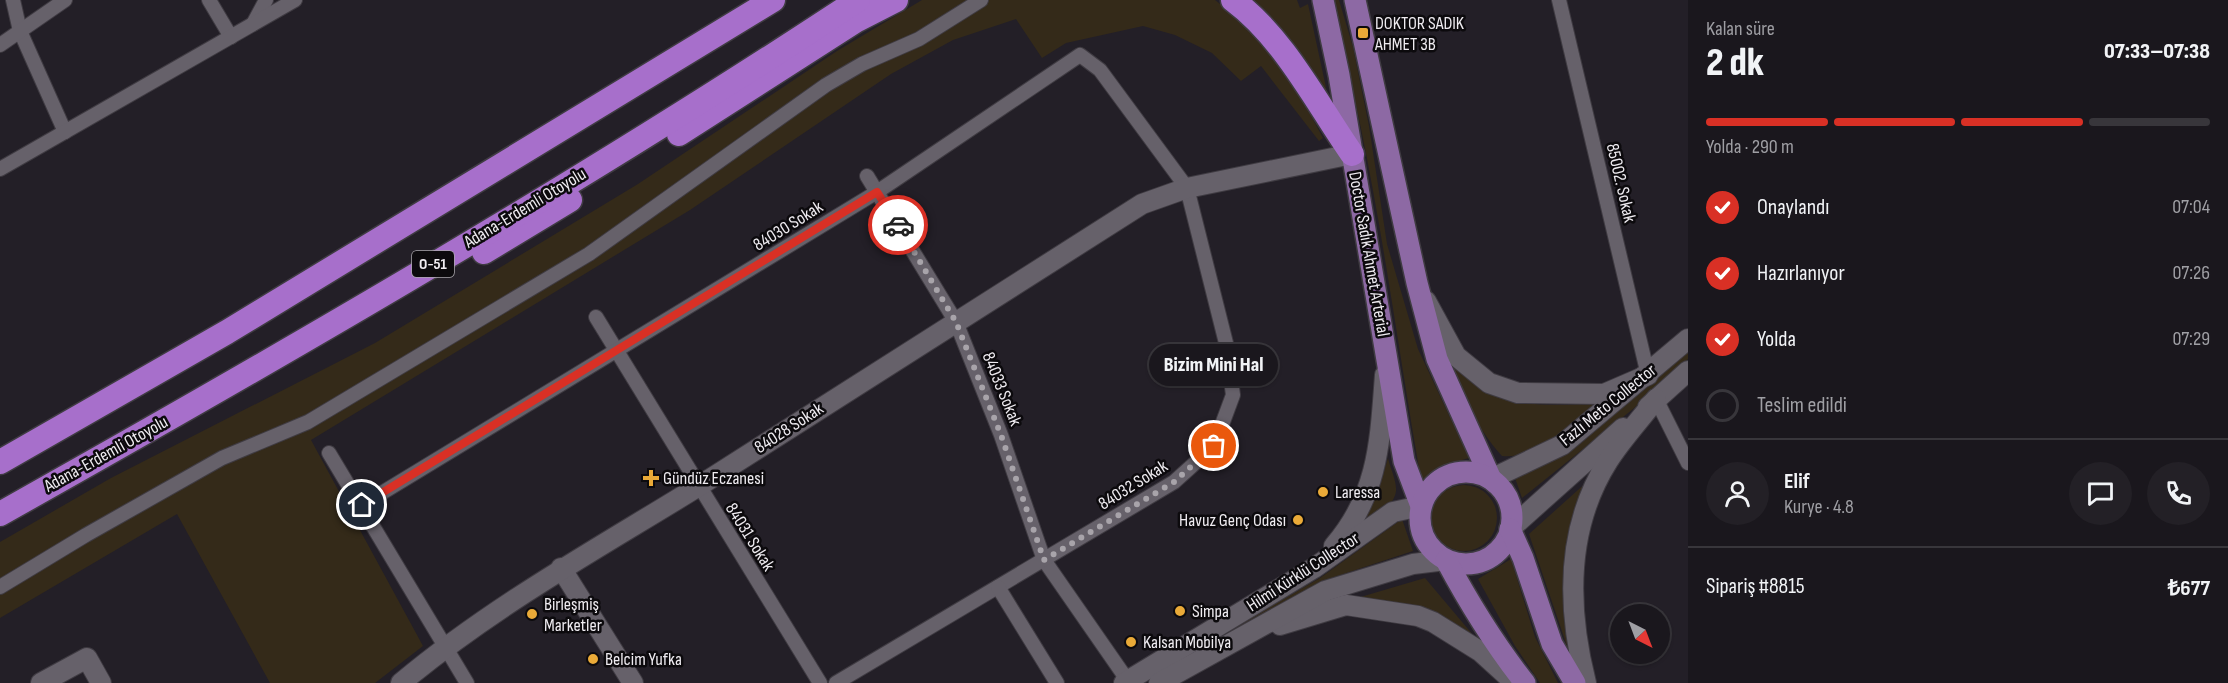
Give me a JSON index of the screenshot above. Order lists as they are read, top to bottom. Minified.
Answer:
{"streets":{"highway":["Adana-Erdemli Otoyolu","O-51"],"main road":["Doctor Sadık Ahmet Arterial","Fazlı Meto Collector","84028 Sokak","Hilmi Kürklü Collector"],"street":["85002. Sokak","84030 Sokak","84033 Sokak","84032 Sokak","84031 Sokak"]},"crossings":[["85002. Sokak","Fazlı Meto Collector"],["84030 Sokak","84033 Sokak"],["84030 Sokak","84028 Sokak"],["84030 Sokak","84032 Sokak"],["84030 Sokak","84031 Sokak"],["Doctor Sadık Ahmet Arterial","Fazlı Meto Collector"],["Doctor Sadık Ahmet Arterial","84028 Sokak"],["Doctor Sadık Ahmet Arterial","Hilmi Kürklü Collector"],["84033 Sokak","84028 Sokak"],["84033 Sokak","84032 Sokak"],["84033 Sokak","Hilmi Kürklü Collector"],["Fazlı Meto Collector","Hilmi Kürklü Collector"],["84028 Sokak","84032 Sokak"],["84028 Sokak","84031 Sokak"]],"places":{"transit":["DOKTOR SADIK AHMET 3B"],"other":["Bizim Mini Hal","Laressa","Havuz Genç Odası","Simpa","Birleşmiş Marketler","Kalsan Mobilya","Belcim Yufka"],"health":["Gündüz Eczanesi"]},"north":"bottom right","page":{"heading":["2 dk","Kalan süre","07:33–07:38"],"panel":["Elif","Kurye · 4.8","Sipariş #8815","₺677"],"bar":"Yolda · 290 m","list":[["Onaylandı","07:04"],["Hazırlanıyor","07:26"],["Yolda","07:29"],"Teslim edildi"],"bubble":"Bizim Mini Hal"}}
